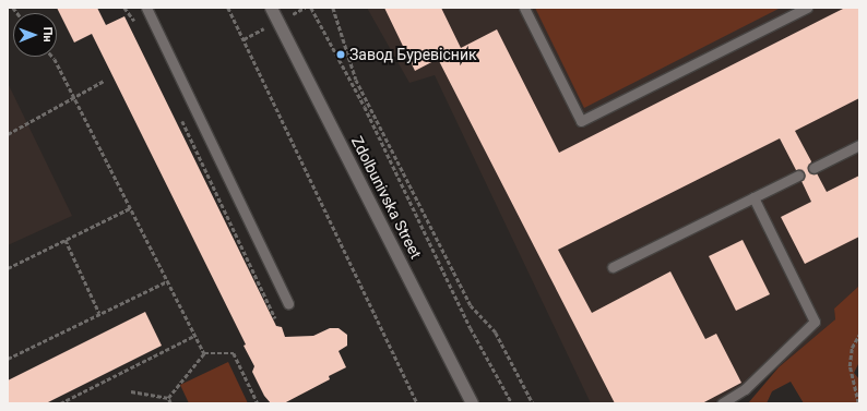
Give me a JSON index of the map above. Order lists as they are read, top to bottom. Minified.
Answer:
{"streets":{"street":["Zdolbunivska Street"]},"places":["Завод Буревісник"],"north":"right"}
